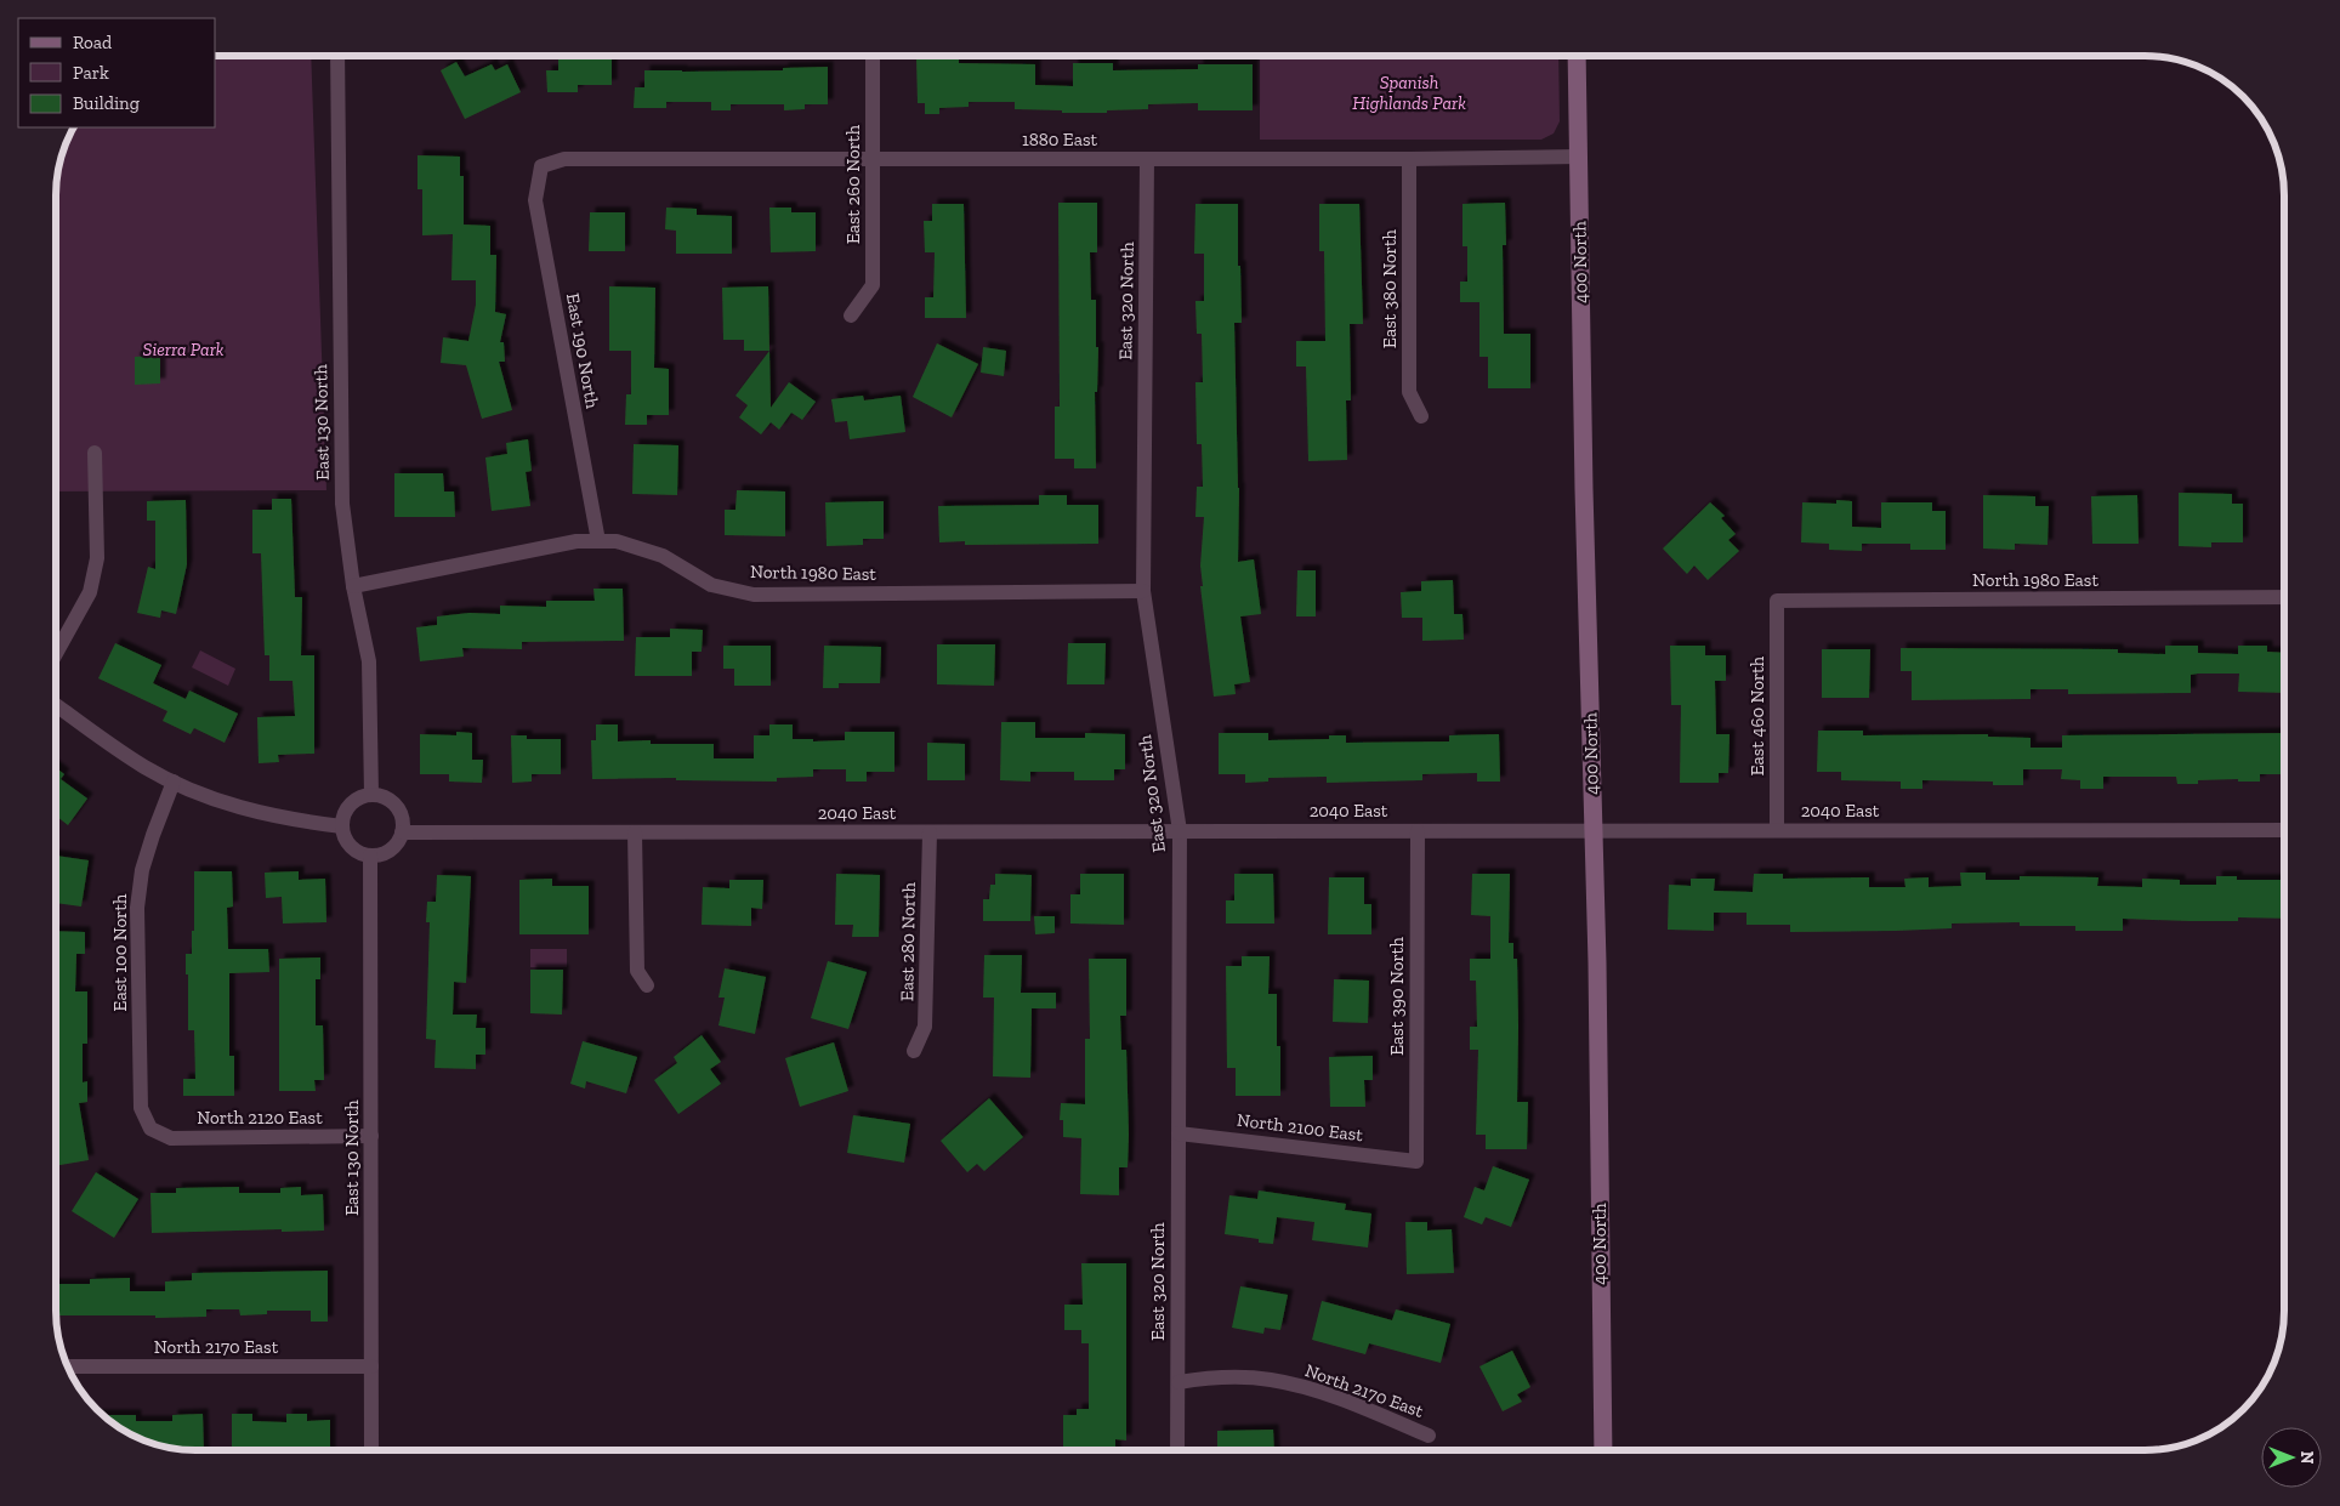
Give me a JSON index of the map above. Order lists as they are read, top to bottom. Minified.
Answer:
{"streets":{"main road":["400 North"],"street":["1880 East","East 260 North","East 380 North","East 320 North","East 190 North","East 130 North","North 1980 East","East 460 North","2040 East","East 280 North","East 100 North","East 390 North","North 2120 East","North 2100 East","North 2170 East"]},"crossings":[["1880 East","East 260 North"],["1880 East","400 North"],["1880 East","East 380 North"],["1880 East","East 320 North"],["1880 East","East 190 North"],["400 North","2040 East"],["East 320 North","North 1980 East"],["East 320 North","2040 East"],["East 320 North","North 2100 East"],["East 320 North","North 2170 East"],["East 190 North","North 1980 East"],["East 130 North","North 1980 East"],["East 130 North","2040 East"],["East 130 North","North 2120 East"],["East 130 North","North 2170 East"],["North 1980 East","East 460 North"],["East 460 North","2040 East"],["2040 East","East 280 North"],["2040 East","East 390 North"],["East 100 North","North 2120 East"],["East 390 North","North 2100 East"]],"parks":["Spanish Highlands Park","Sierra Park"],"legend":["Road","Park","Building"],"north":"right"}
